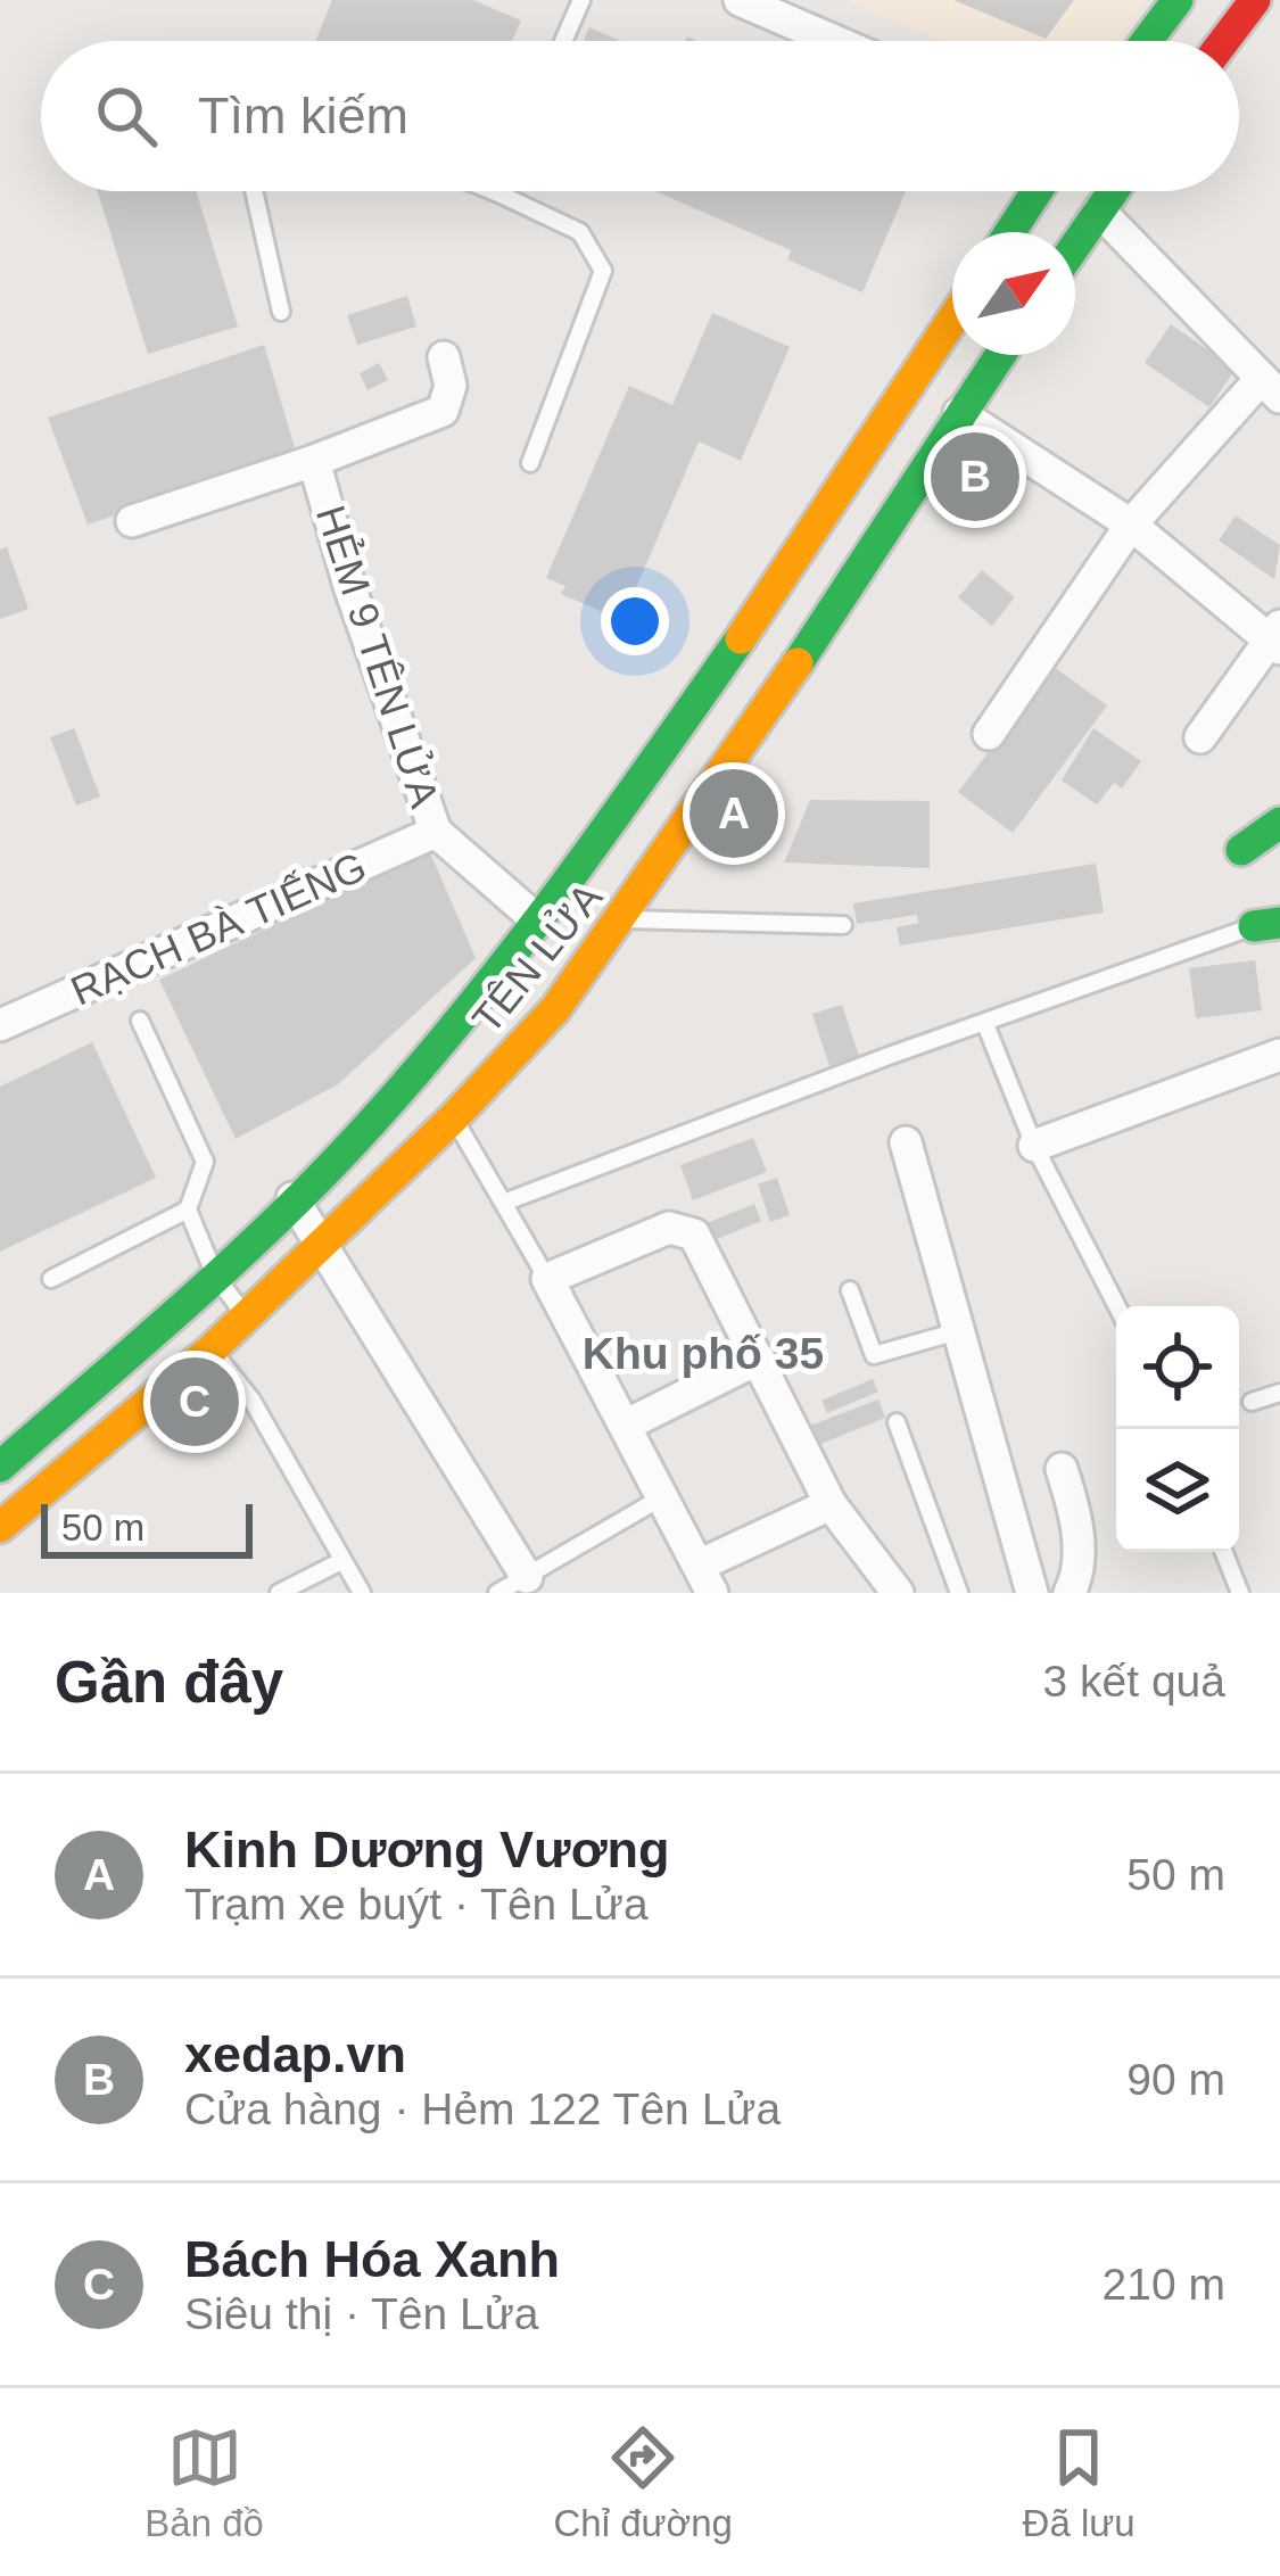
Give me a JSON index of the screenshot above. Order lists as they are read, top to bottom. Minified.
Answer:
{"streets":{"main road":["TÊN LỬA"],"street":["HẺM 9 TÊN LỬA","RẠCH BÀ TIẾNG"]},"crossings":[["HẺM 9 TÊN LỬA","RẠCH BÀ TIẾNG"],["HẺM 9 TÊN LỬA","TÊN LỬA"]],"districts":["Khu phố 35"],"scale_bar":"50 m","north":"top right","page":{"search":"Tìm kiếm","pins":["B","A","C"],"scale":"50 m","heading":["Gần đây","3 kết quả"],"list":[{"mark":"A","name":"Kinh Dương Vương","note":"Trạm xe buýt · Tên Lửa","value":"50 m"},{"mark":"B","name":"xedap.vn","note":"Cửa hàng · Hẻm 122 Tên Lửa","value":"90 m"},{"mark":"C","name":"Bách Hóa Xanh","note":"Siêu thị · Tên Lửa","value":"210 m"}],"nav":["Bản đồ","Chỉ đường","Đã lưu"]}}
